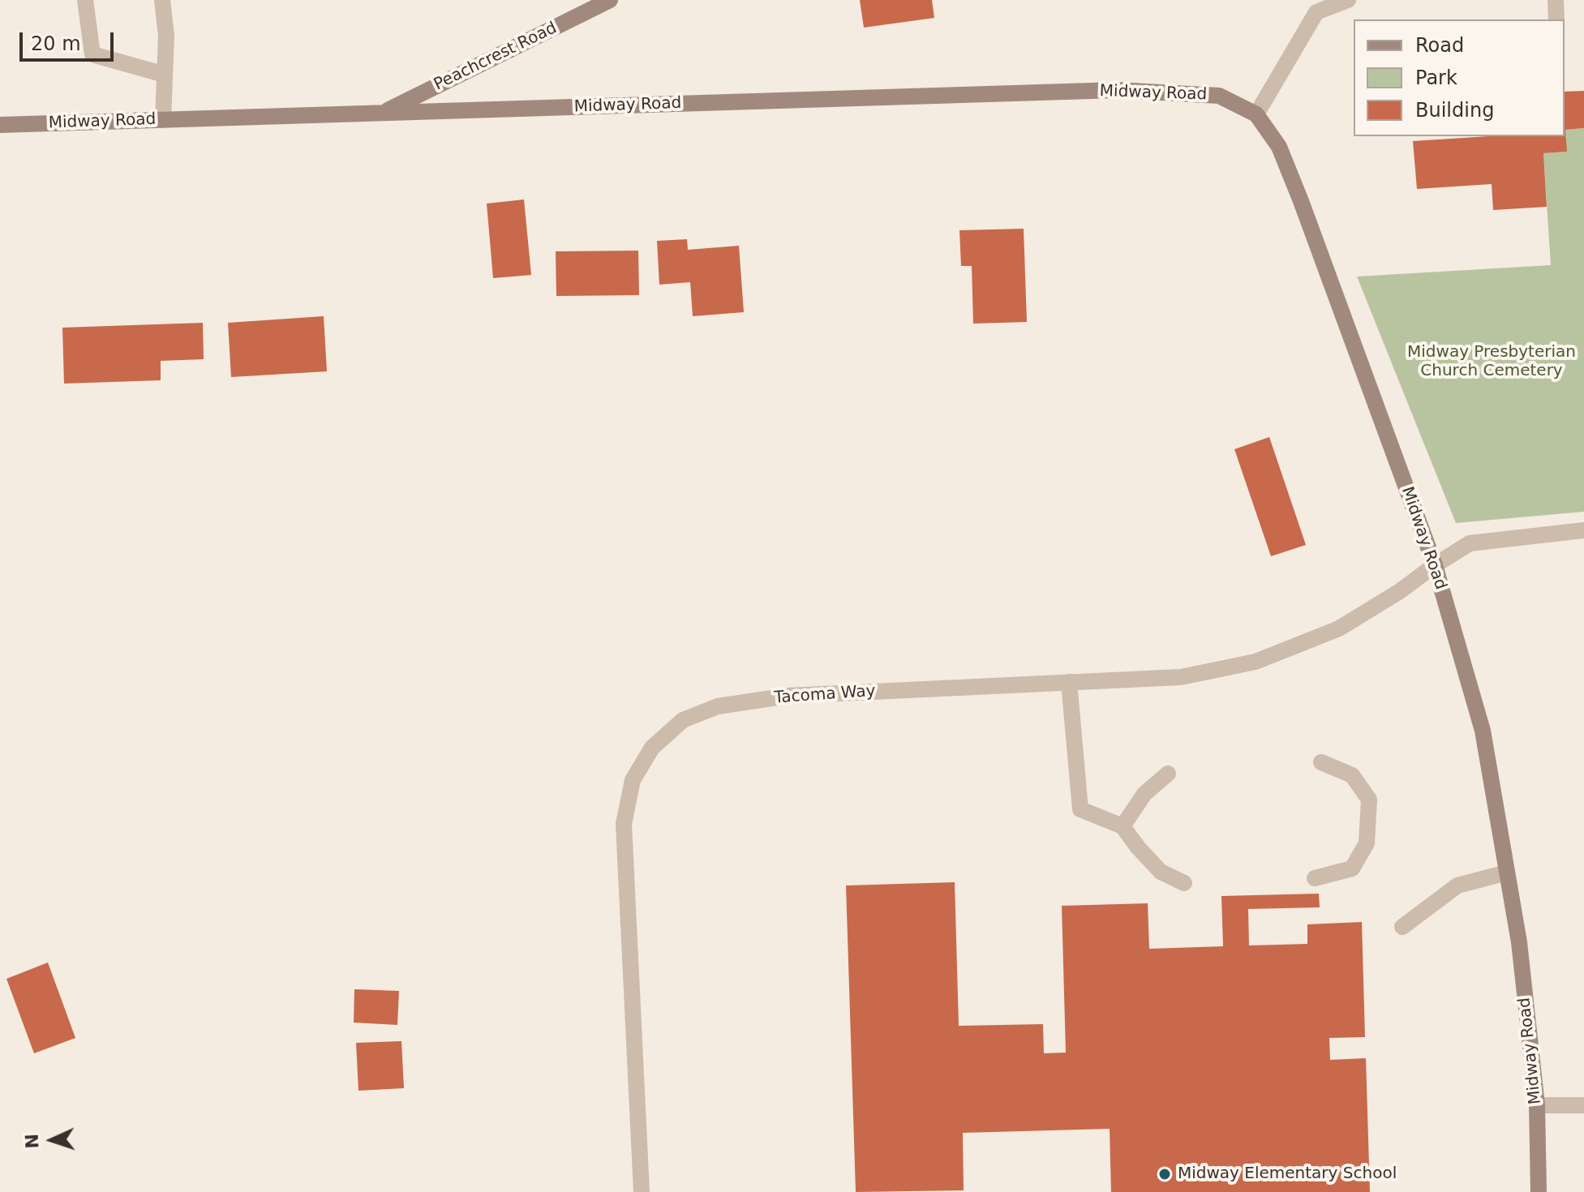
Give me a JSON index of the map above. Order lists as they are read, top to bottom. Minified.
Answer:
{"streets":{"street":["Peachcrest Road","Midway Road","Tacoma Way"]},"crossings":[["Peachcrest Road","Midway Road"],["Midway Road","Tacoma Way"]],"parks":["Midway Presbyterian Church Cemetery"],"places":["Midway Elementary School"],"legend":["Road","Park","Building"],"scale_bar":"20 m","north":"left"}
